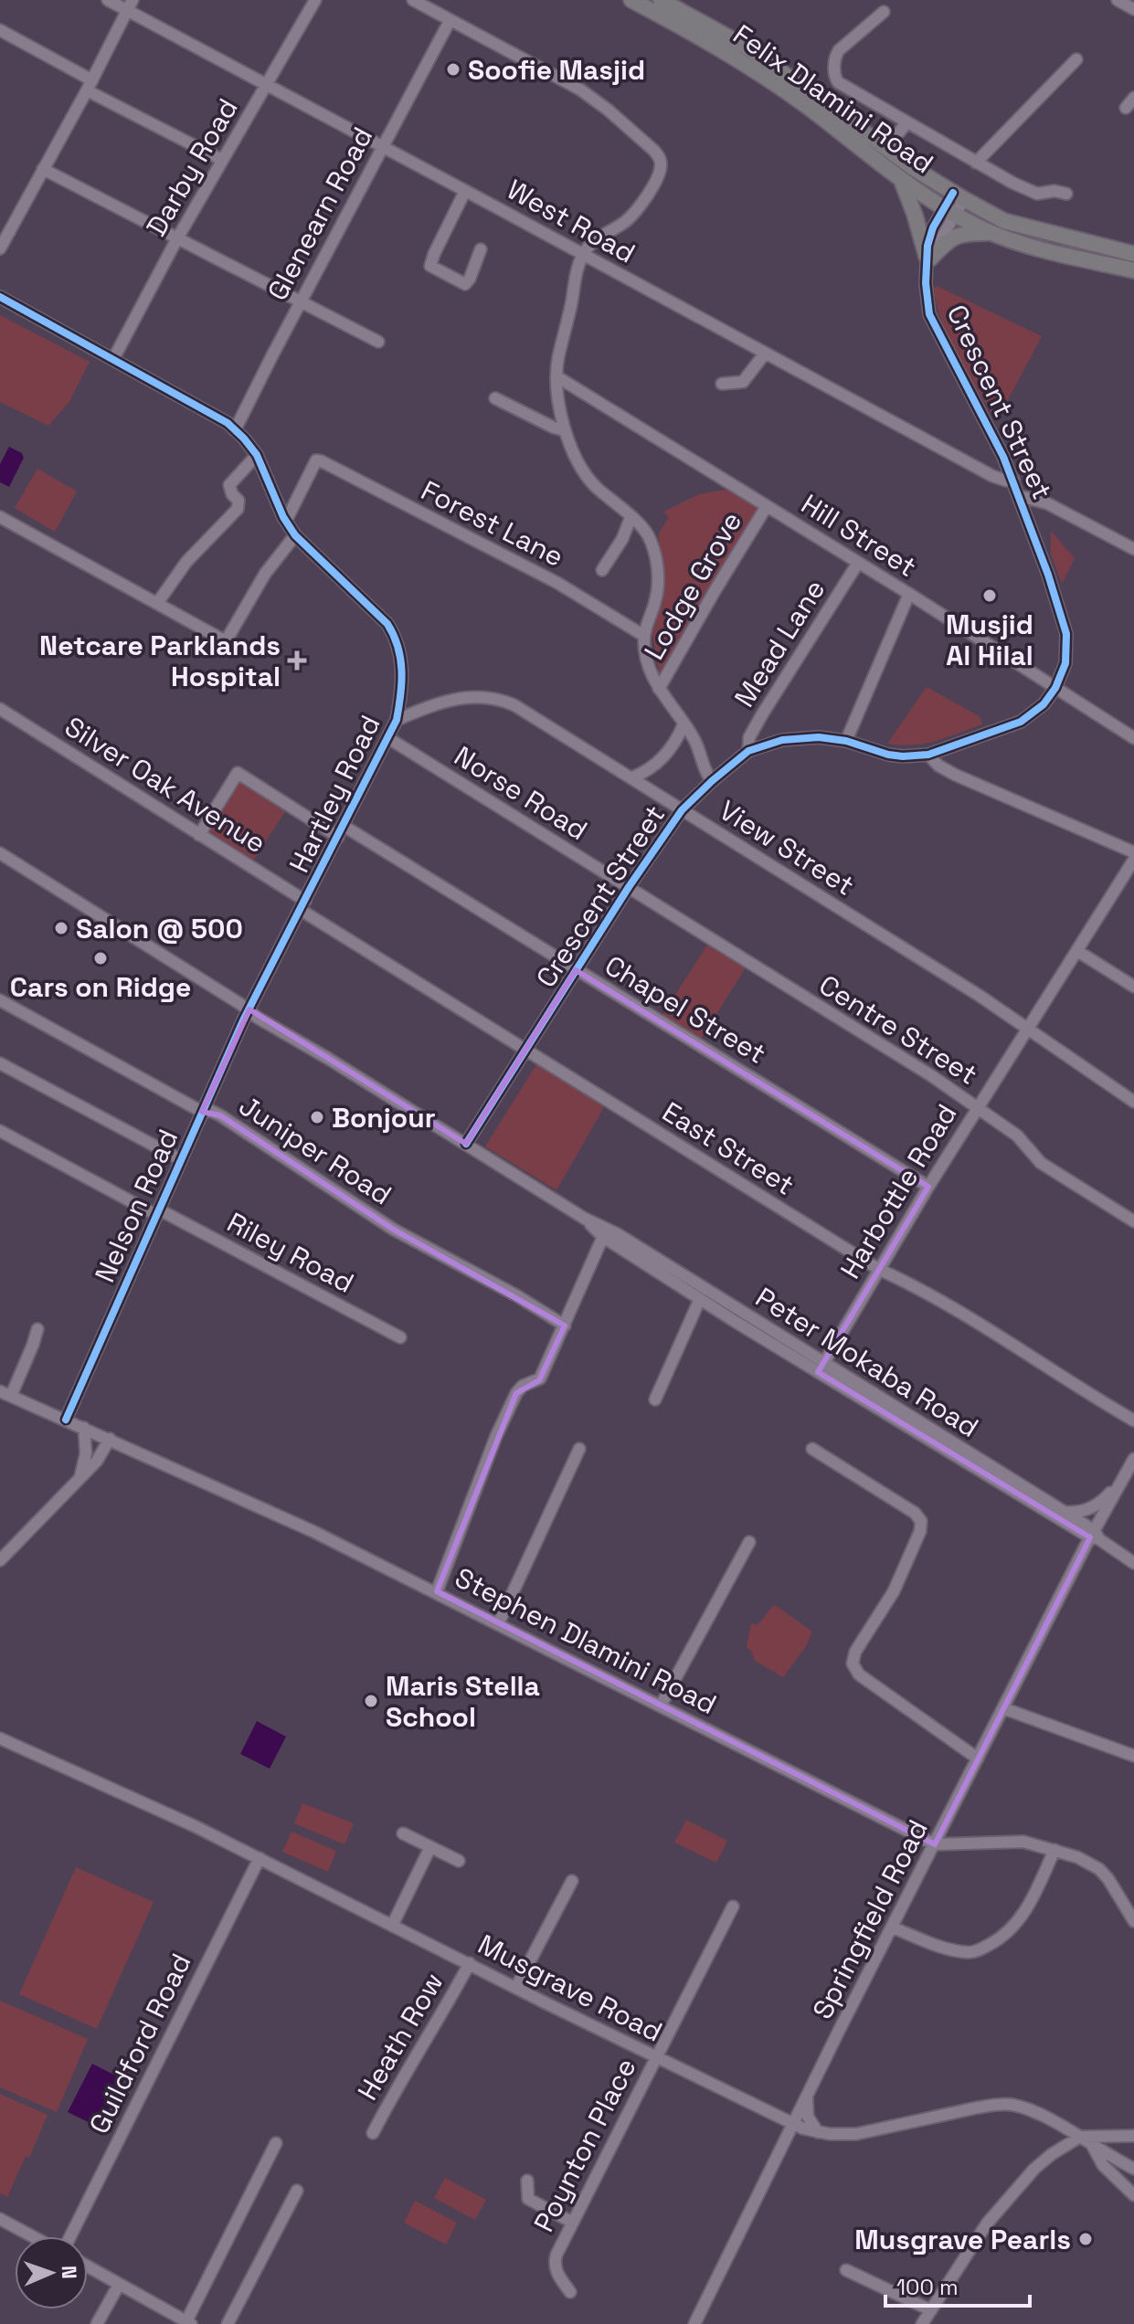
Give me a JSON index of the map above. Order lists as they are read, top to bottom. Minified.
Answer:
{"streets":{"main road":["Felix Dlamini Road"],"street":["Darby Road","Glenearn Road","West Road","Crescent Street","Forest Lane","Hill Street","Lodge Grove","Mead Lane","Silver Oak Avenue","Norse Road","Hartley Road","View Street","Chapel Street","Centre Street","East Street","Juniper Road","Harbottle Road","Nelson Road","Riley Road","Peter Mokaba Road","Stephen Dlamini Road","Springfield Road","Musgrave Road","Heath Row","Guildford Road","Poynton Place"]},"crossings":[["Felix Dlamini Road","Crescent Street"],["Darby Road","West Road"],["Darby Road","Hartley Road"],["Glenearn Road","West Road"],["Glenearn Road","Hartley Road"],["West Road","Crescent Street"],["Crescent Street","Hill Street"],["Crescent Street","Mead Lane"],["Crescent Street","Norse Road"],["Crescent Street","View Street"],["Crescent Street","Chapel Street"],["Crescent Street","Centre Street"],["Crescent Street","East Street"],["Forest Lane","Hartley Road"],["Hill Street","Lodge Grove"],["Hill Street","Mead Lane"],["Silver Oak Avenue","Hartley Road"],["Silver Oak Avenue","East Street"],["Norse Road","Hartley Road"],["Norse Road","Centre Street"],["Hartley Road","View Street"],["Hartley Road","Chapel Street"],["Hartley Road","East Street"],["Hartley Road","Nelson Road"],["View Street","Harbottle Road"],["Chapel Street","Harbottle Road"],["Centre Street","Harbottle Road"],["East Street","Harbottle Road"],["Juniper Road","Nelson Road"],["Harbottle Road","Peter Mokaba Road"],["Nelson Road","Riley Road"],["Nelson Road","Stephen Dlamini Road"],["Peter Mokaba Road","Springfield Road"],["Stephen Dlamini Road","Springfield Road"],["Springfield Road","Musgrave Road"],["Musgrave Road","Heath Row"],["Musgrave Road","Guildford Road"],["Musgrave Road","Poynton Place"]],"places":{"other":["Soofie Masjid","Musjid Al Hilal","Salon @ 500","Cars on Ridge","Bonjour","Maris Stella School","Musgrave Pearls"],"health":["Netcare Parklands Hospital"]},"scale_bar":"100 m","north":"right"}
